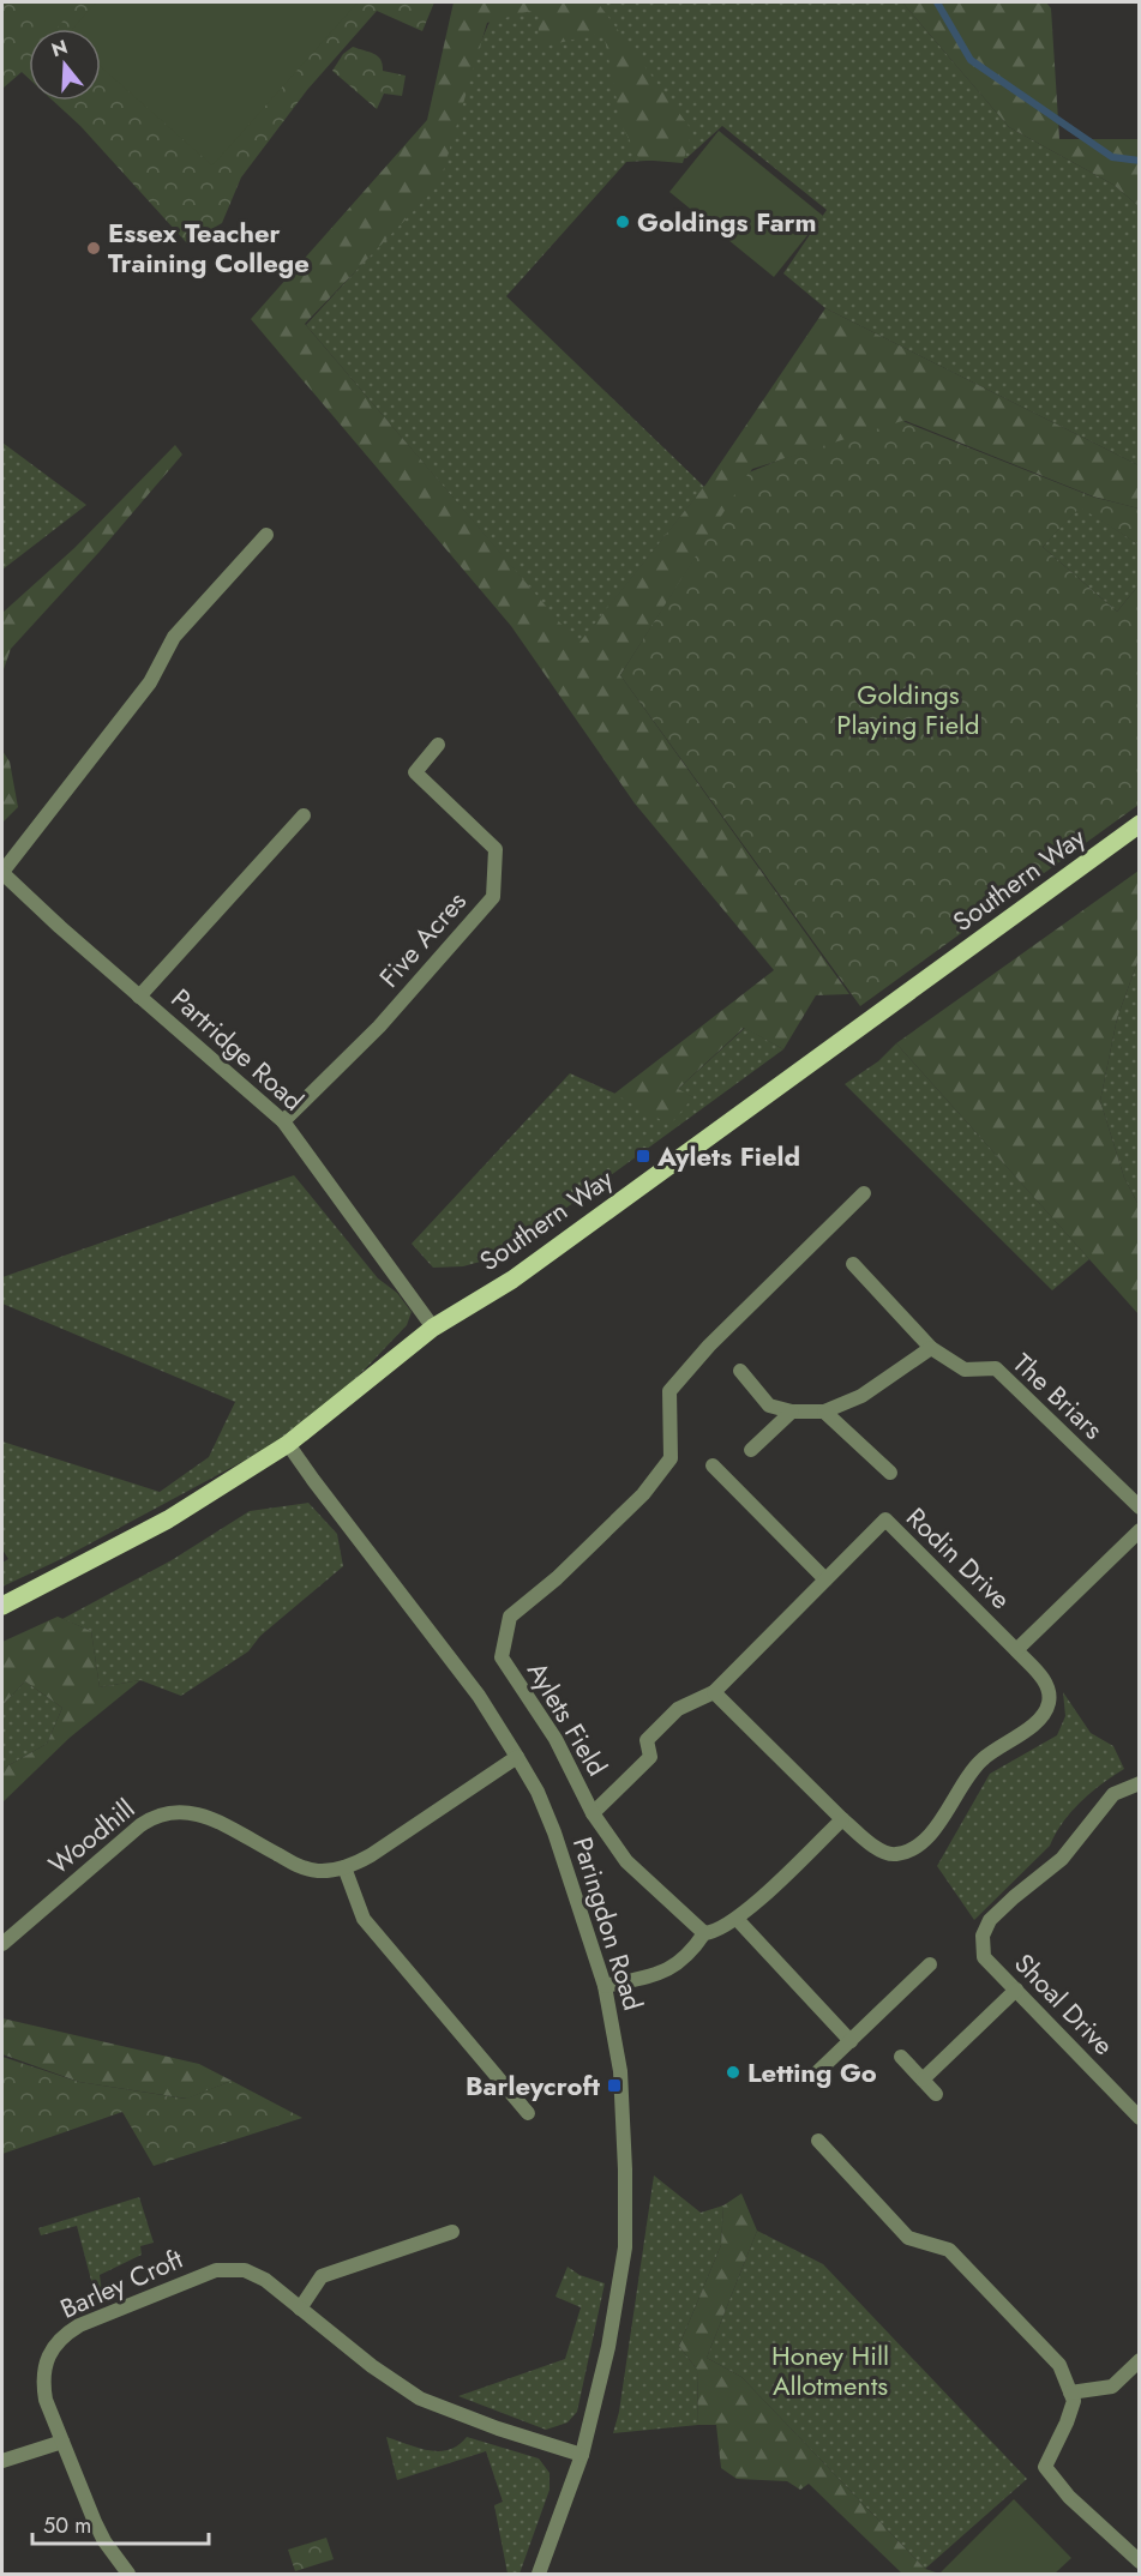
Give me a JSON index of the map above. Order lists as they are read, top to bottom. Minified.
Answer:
{"streets":{"main road":["Southern Way"],"street":["Five Acres","Partridge Road","The Briars","Rodin Drive","Aylets Field","Woodhill","Paringdon Road","Shoal Drive","Barley Croft"]},"crossings":[["Southern Way","Partridge Road"],["Southern Way","Paringdon Road"],["Five Acres","Partridge Road"],["Rodin Drive","Aylets Field"],["Woodhill","Paringdon Road"],["Paringdon Road","Barley Croft"]],"parks":["Goldings Playing Field","Honey Hill Allotments"],"places":{"other":["Goldings Farm","Essex Teacher Training College","Letting Go"],"transit":["Aylets Field","Barleycroft"]},"scale_bar":"50 m","north":"top"}
